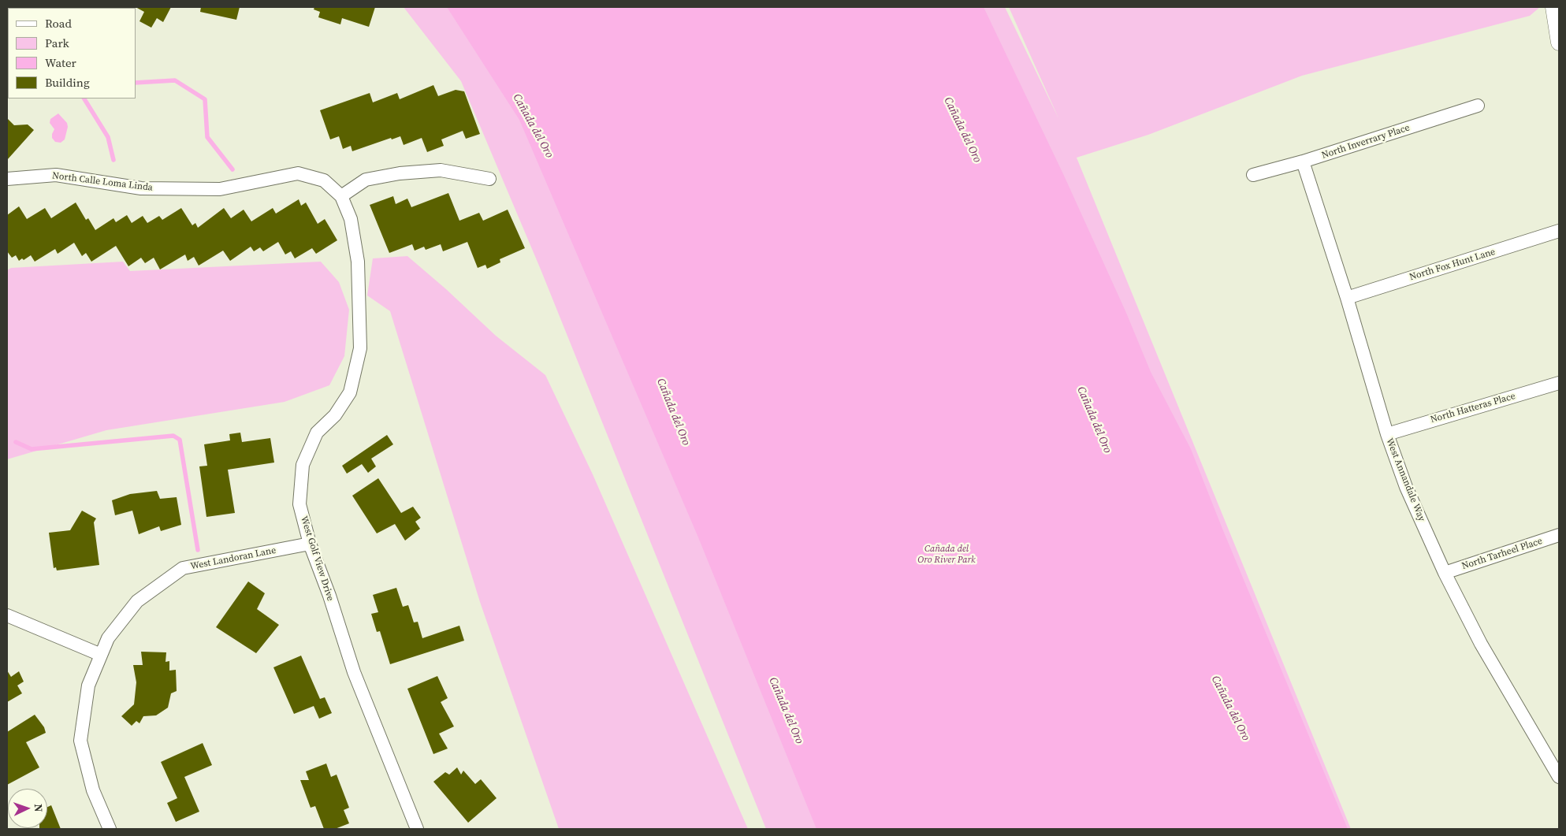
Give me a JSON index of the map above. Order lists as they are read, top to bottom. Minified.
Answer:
{"streets":{"street":["North Inverrary Place","North Calle Loma Linda","North Fox Hunt Lane","North Hatteras Place","West Annandale Way","North Tarheel Place","West Landoran Lane","West Golf View Drive"]},"crossings":[["North Inverrary Place","West Annandale Way"],["North Calle Loma Linda","West Golf View Drive"],["North Fox Hunt Lane","West Annandale Way"],["North Hatteras Place","West Annandale Way"],["West Annandale Way","North Tarheel Place"],["West Landoran Lane","West Golf View Drive"]],"water":["Cañada del Oro"],"parks":["Cañada del Oro River Park"],"legend":["Road","Park","Water","Building"],"north":"right"}
